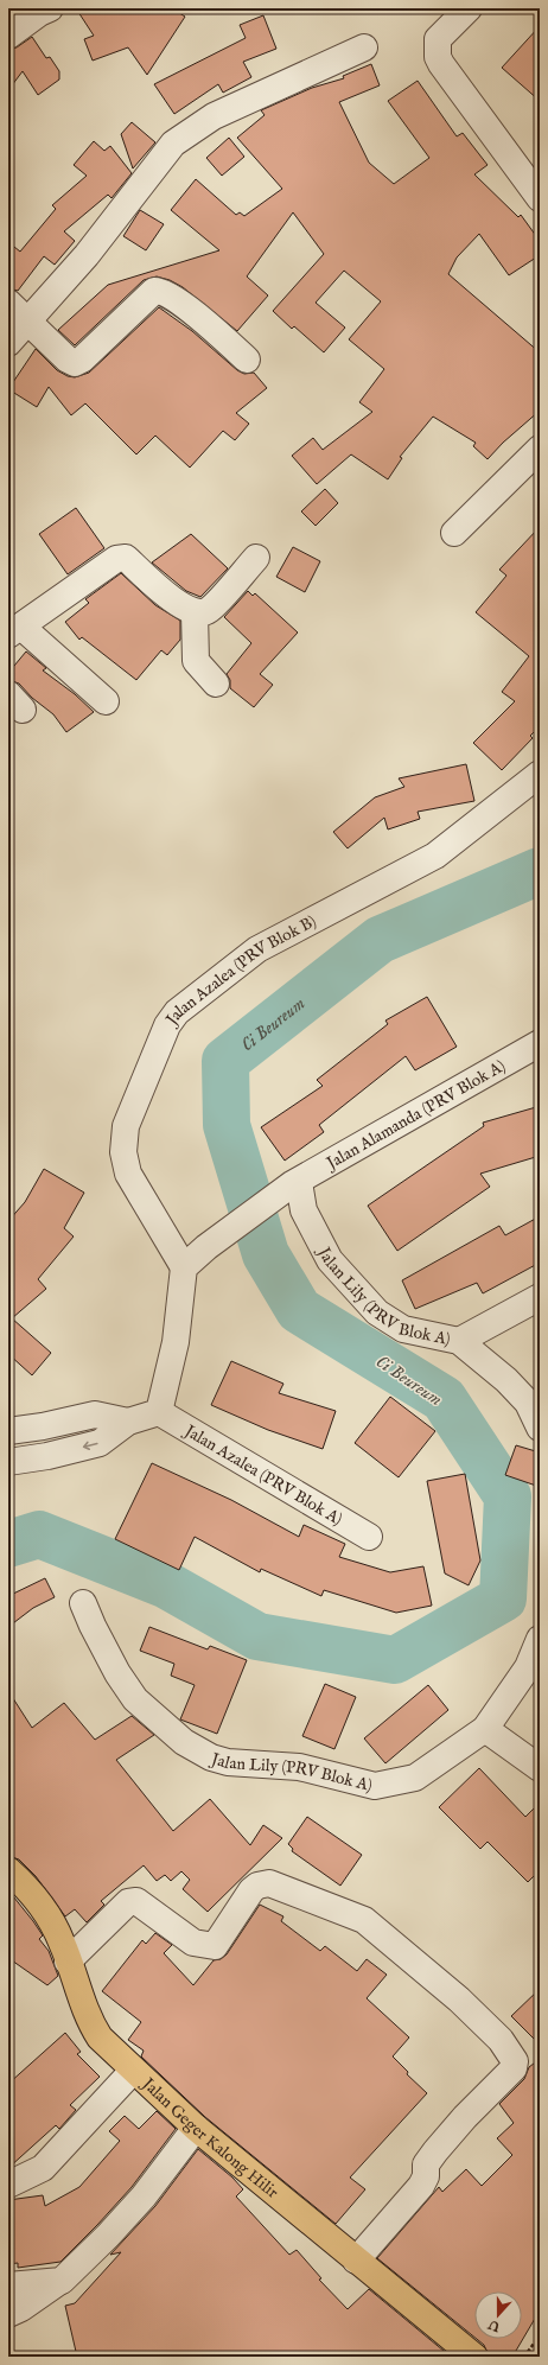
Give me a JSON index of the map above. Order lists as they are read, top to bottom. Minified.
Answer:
{"streets":{"main road":["Jalan Geger Kalong Hilir"],"street":["Jalan Azalea (PRV Blok B)","Jalan Alamanda (PRV Blok A)","Jalan Lily (PRV Blok A)","Jalan Azalea (PRV Blok A)"]},"crossings":[["Jalan Azalea (PRV Blok B)","Jalan Alamanda (PRV Blok A)"],["Jalan Alamanda (PRV Blok A)","Jalan Lily (PRV Blok A)"]],"water":["Ci Beureum"],"north":"bottom"}
